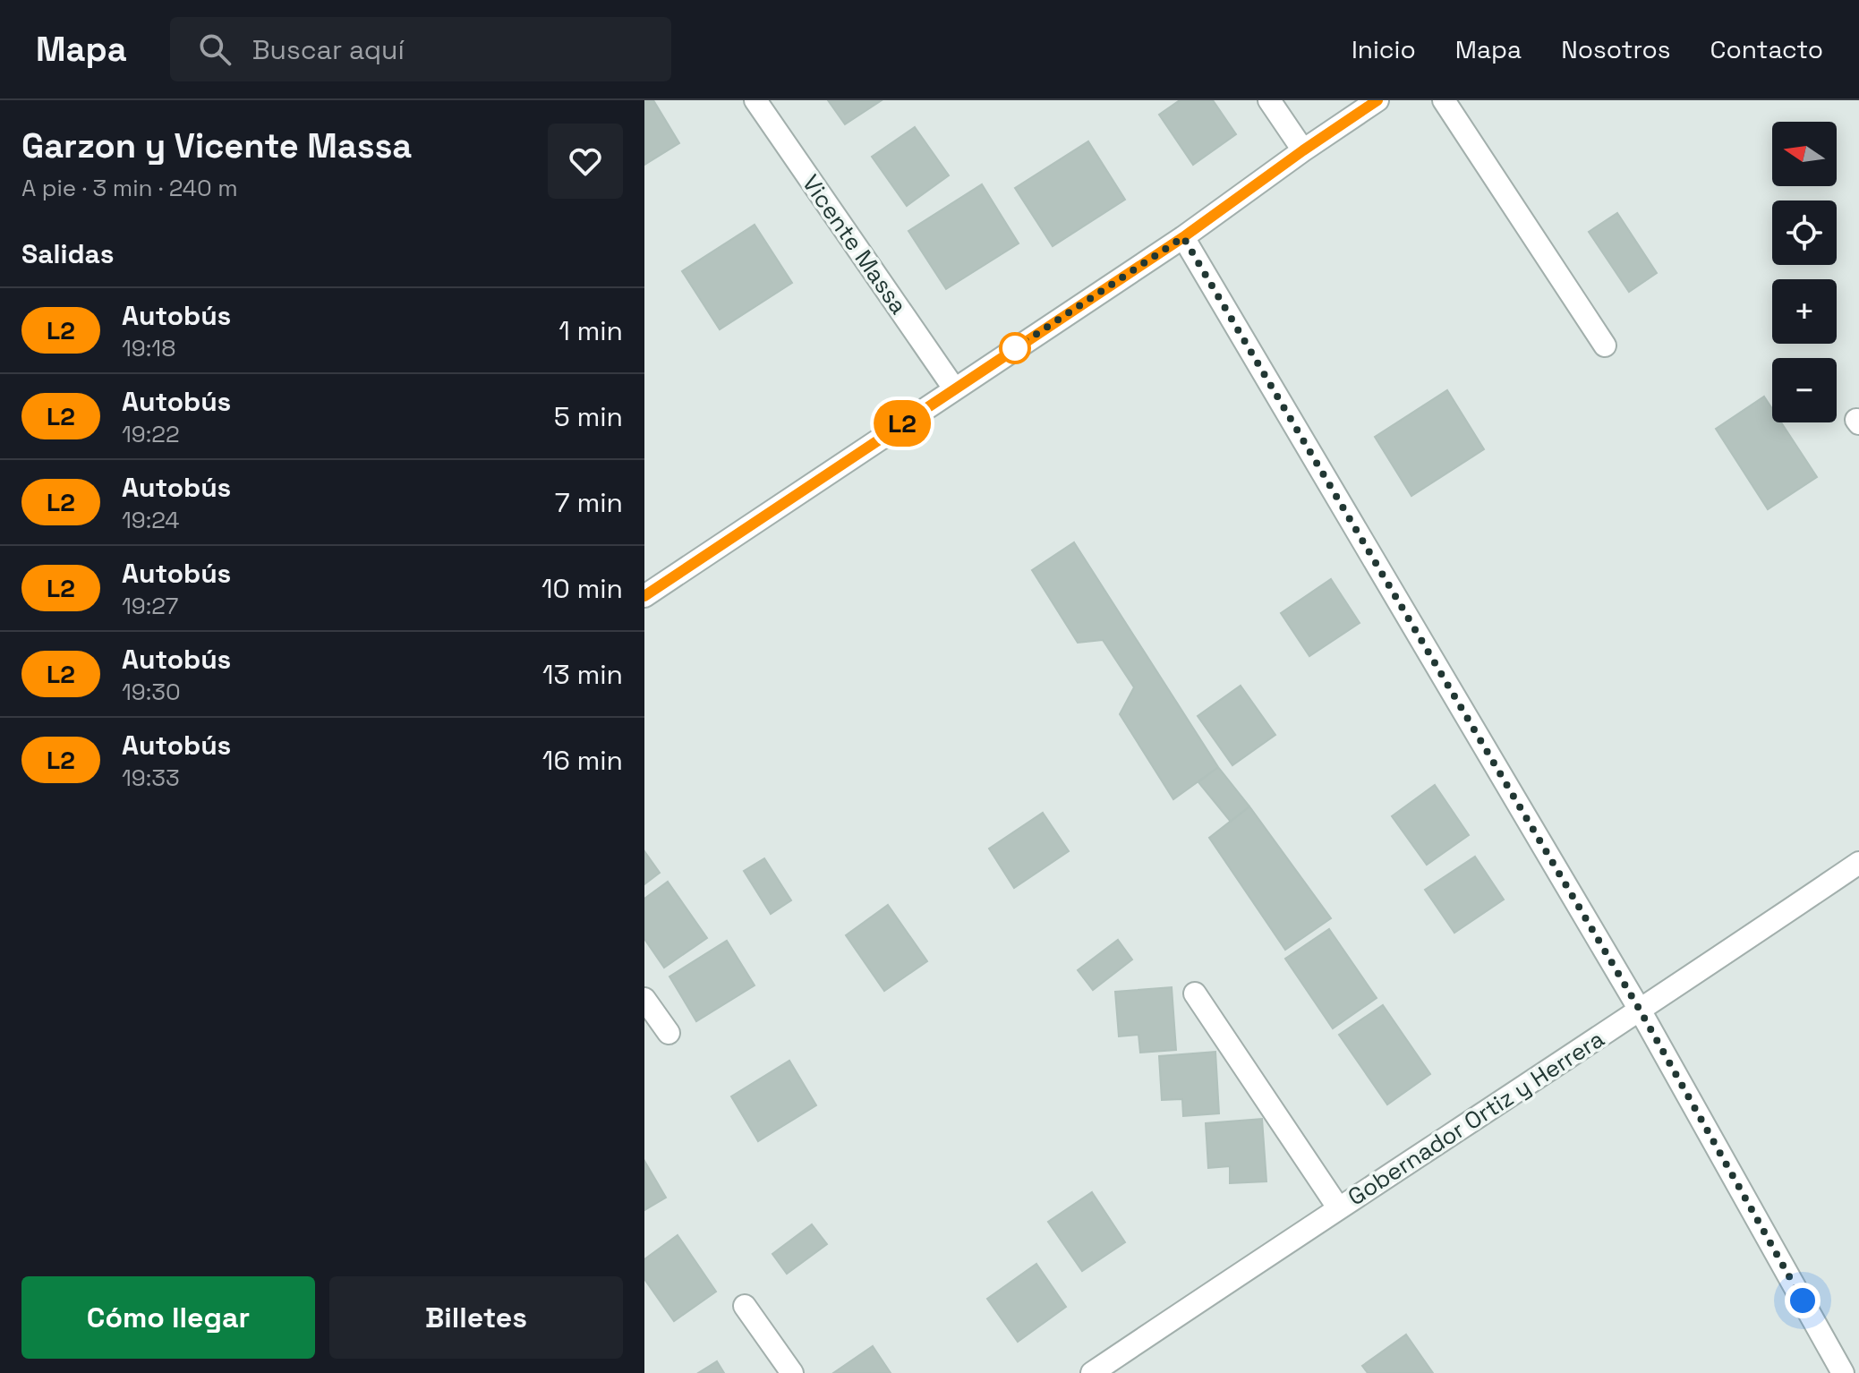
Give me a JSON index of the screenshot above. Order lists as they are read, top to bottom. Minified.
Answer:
{"streets":{"street":["Vicente Massa","Gobernador Ortiz y Herrera"]},"lines":["bus line L2"],"north":"left","page":{"header":"Mapa","search":"Buscar aquí","nav":["Inicio","Mapa","Nosotros","Contacto"],"heading":[["Garzon y Vicente Massa","A pie · 3 min · 240 m"],"Salidas"],"on_map":"L2","map_buttons":["+","−"],"list":[{"mark":"L2","name":"Autobús","note":"19:18","value":"1 min"},{"mark":"L2","name":"Autobús","note":"19:22","value":"5 min"},{"mark":"L2","name":"Autobús","note":"19:24","value":"7 min"},{"mark":"L2","name":"Autobús","note":"19:27","value":"10 min"},{"mark":"L2","name":"Autobús","note":"19:30","value":"13 min"},{"mark":"L2","name":"Autobús","note":"19:33","value":"16 min"}],"buttons":["Cómo llegar","Billetes"]}}
